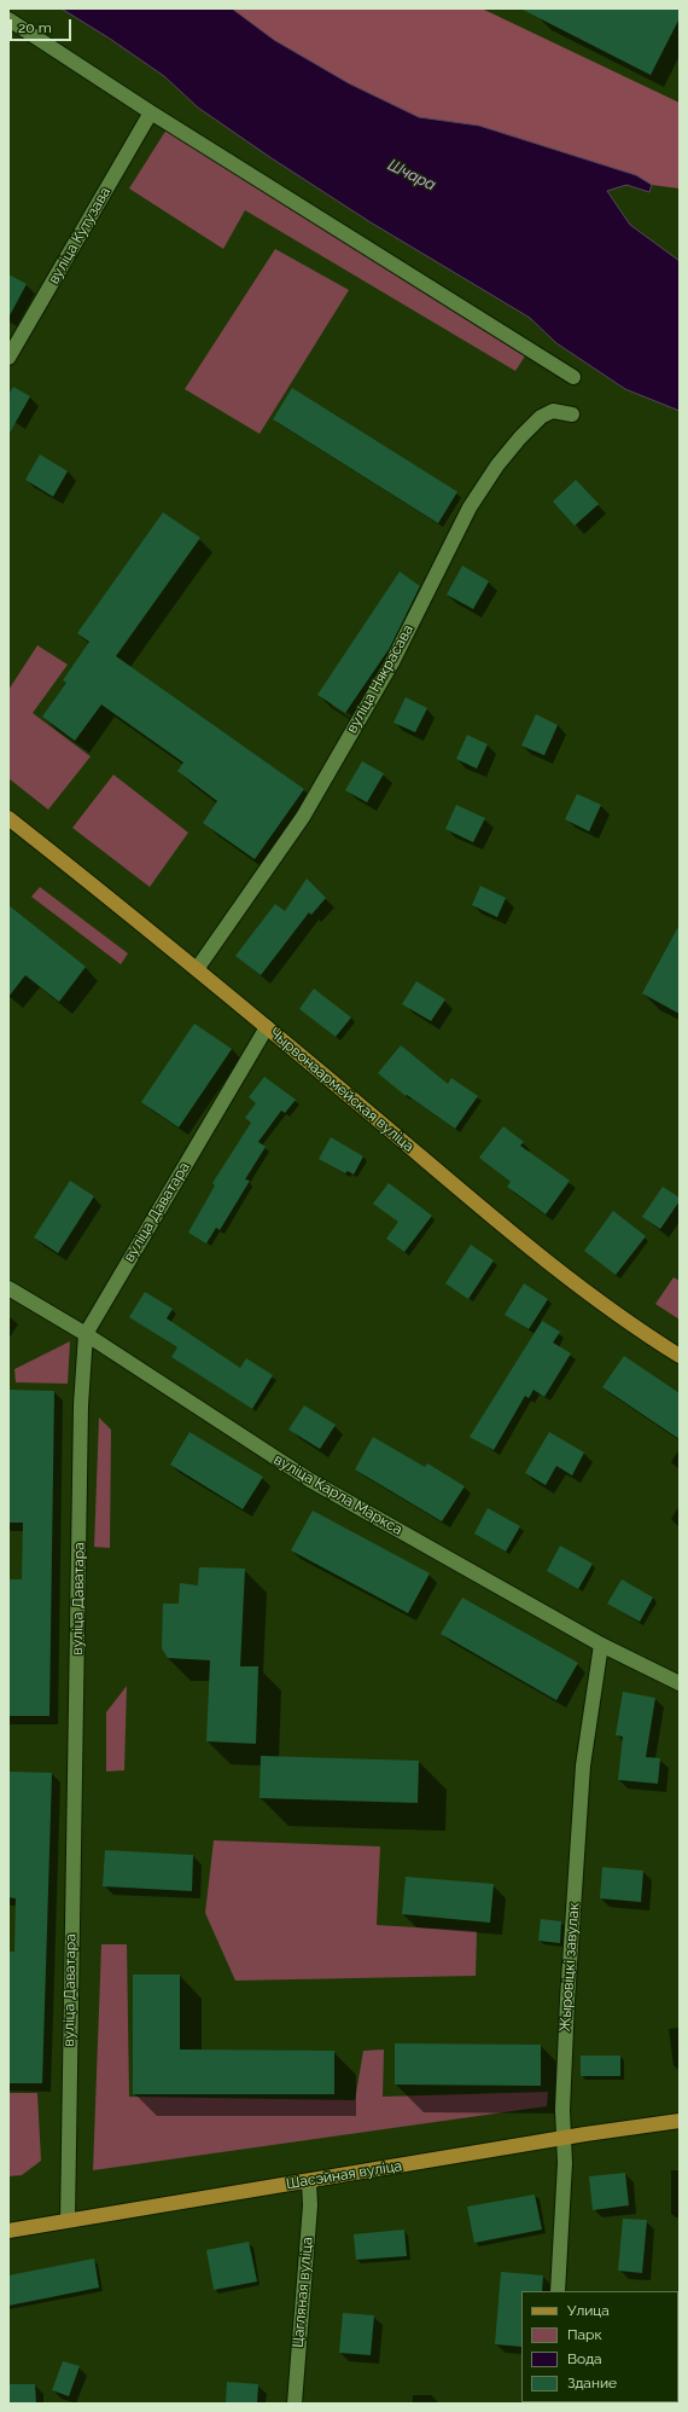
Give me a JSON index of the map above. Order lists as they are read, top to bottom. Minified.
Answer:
{"streets":{"main road":["Чырвонаармейская вуліца","Шасэйная вуліца"],"street":["вуліца Кутузава","вуліца Някрасава","вуліца Даватара","вуліца Карла Маркса","Жыровіцкі завулак","Цагляная вуліца"]},"crossings":[["вуліца Някрасава","Чырвонаармейская вуліца"],["Чырвонаармейская вуліца","вуліца Даватара"],["вуліца Даватара","вуліца Карла Маркса"],["вуліца Даватара","Шасэйная вуліца"],["вуліца Карла Маркса","Жыровіцкі завулак"],["Жыровіцкі завулак","Шасэйная вуліца"],["Шасэйная вуліца","Цагляная вуліца"]],"water":["Шчара"],"legend":["Улица","Парк","Вода","Здание"],"scale_bar":"20 m"}
